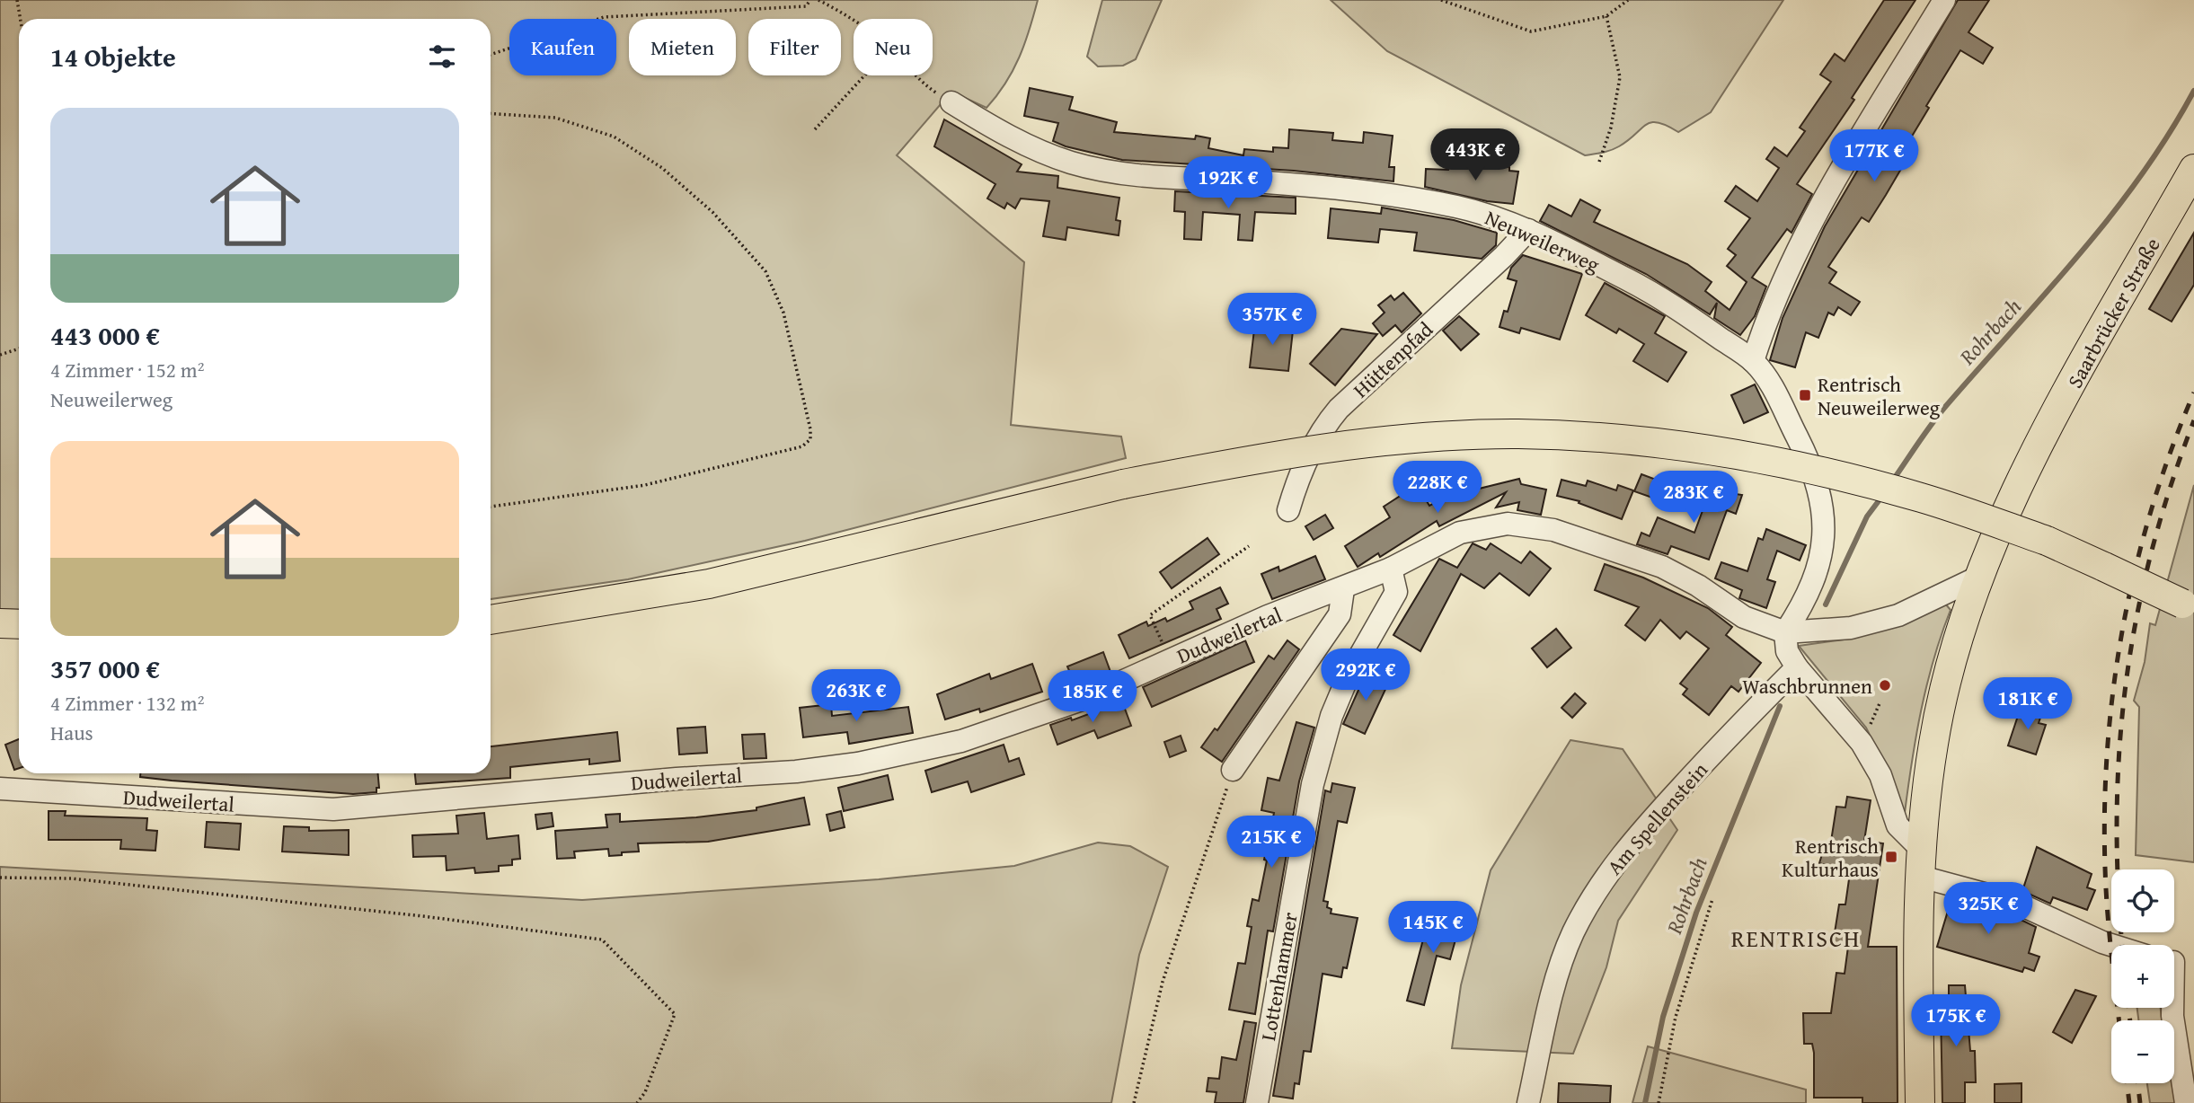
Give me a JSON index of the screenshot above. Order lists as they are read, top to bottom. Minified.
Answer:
{"streets":{"main road":["Saarbrücker Straße"],"street":["Neuweilerweg","Hüttenpfad","Dudweilertal","Am Spellenstein","Lottenhammer"]},"crossings":[["Neuweilerweg","Hüttenpfad"]],"districts":["RENTRISCH"],"water":["Rohrbach"],"places":{"transit":["Rentrisch Neuweilerweg","Rentrisch Kulturhaus"],"other":["Waschbrunnen"]},"page":{"chip":["Kaufen","Mieten","Filter","Neu"],"heading":"14 Objekte","list":[{"name":"443 000 €","note":"4 Zimmer · 152 m² · Neuweilerweg"},{"name":"357 000 €","note":"4 Zimmer · 132 m² · Haus"}],"price":["443K €","177K €","192K €","357K €","228K €","283K €","292K €","263K €","185K €","181K €","215K €","325K €","145K €","175K €"],"map_buttons":["+","−"]}}
